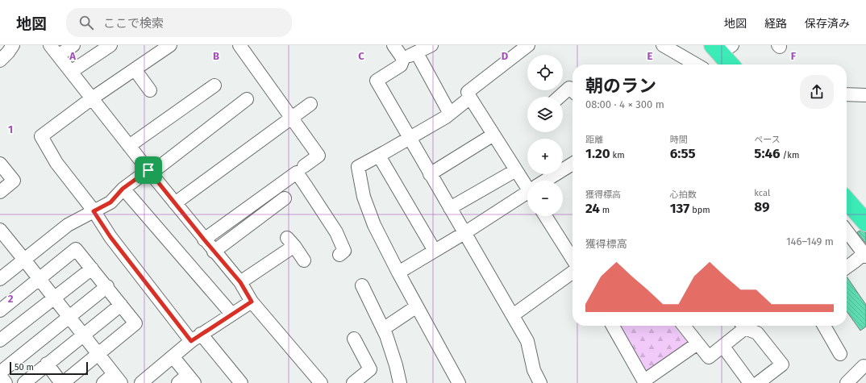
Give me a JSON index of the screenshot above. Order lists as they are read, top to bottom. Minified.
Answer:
{"scale_bar":"50 m","page":{"header":"地図","search":"ここで検索","nav":["地図","経路","保存済み"],"map_buttons":["+","−"],"heading":["朝のラン","08:00 · 4 × 300 m"],"stats":[["距離","1.20 km"],["時間","6:55"],["ペース","5:46 /km"],["獲得標高","24 m"],["心拍数","137 bpm"],["kcal","89"]],"chart":["獲得標高","146–149 m"],"scale":"50 m"},"grid":{"columns":["A","B","C","D","E","F"],"rows":["1","2"]}}
